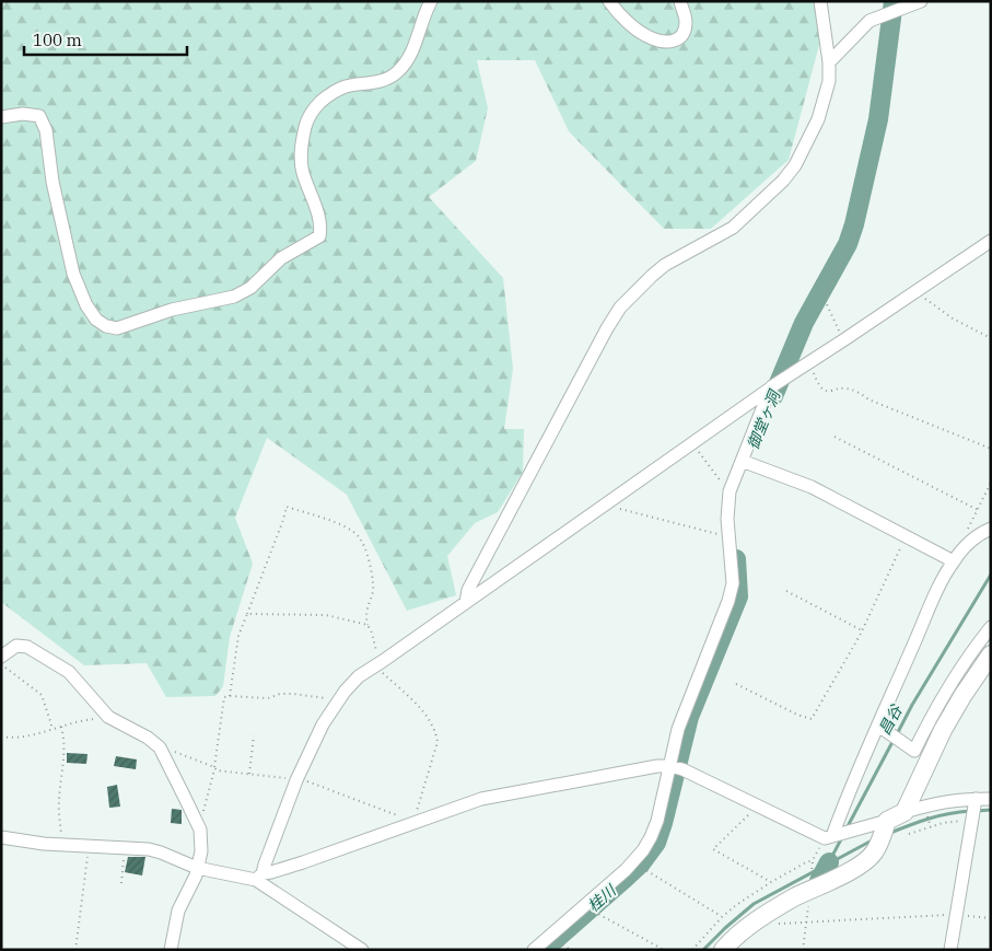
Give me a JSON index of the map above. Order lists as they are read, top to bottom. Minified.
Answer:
{"water":["御堂ヶ洞","昌谷","桂川"],"scale_bar":"100 m"}
